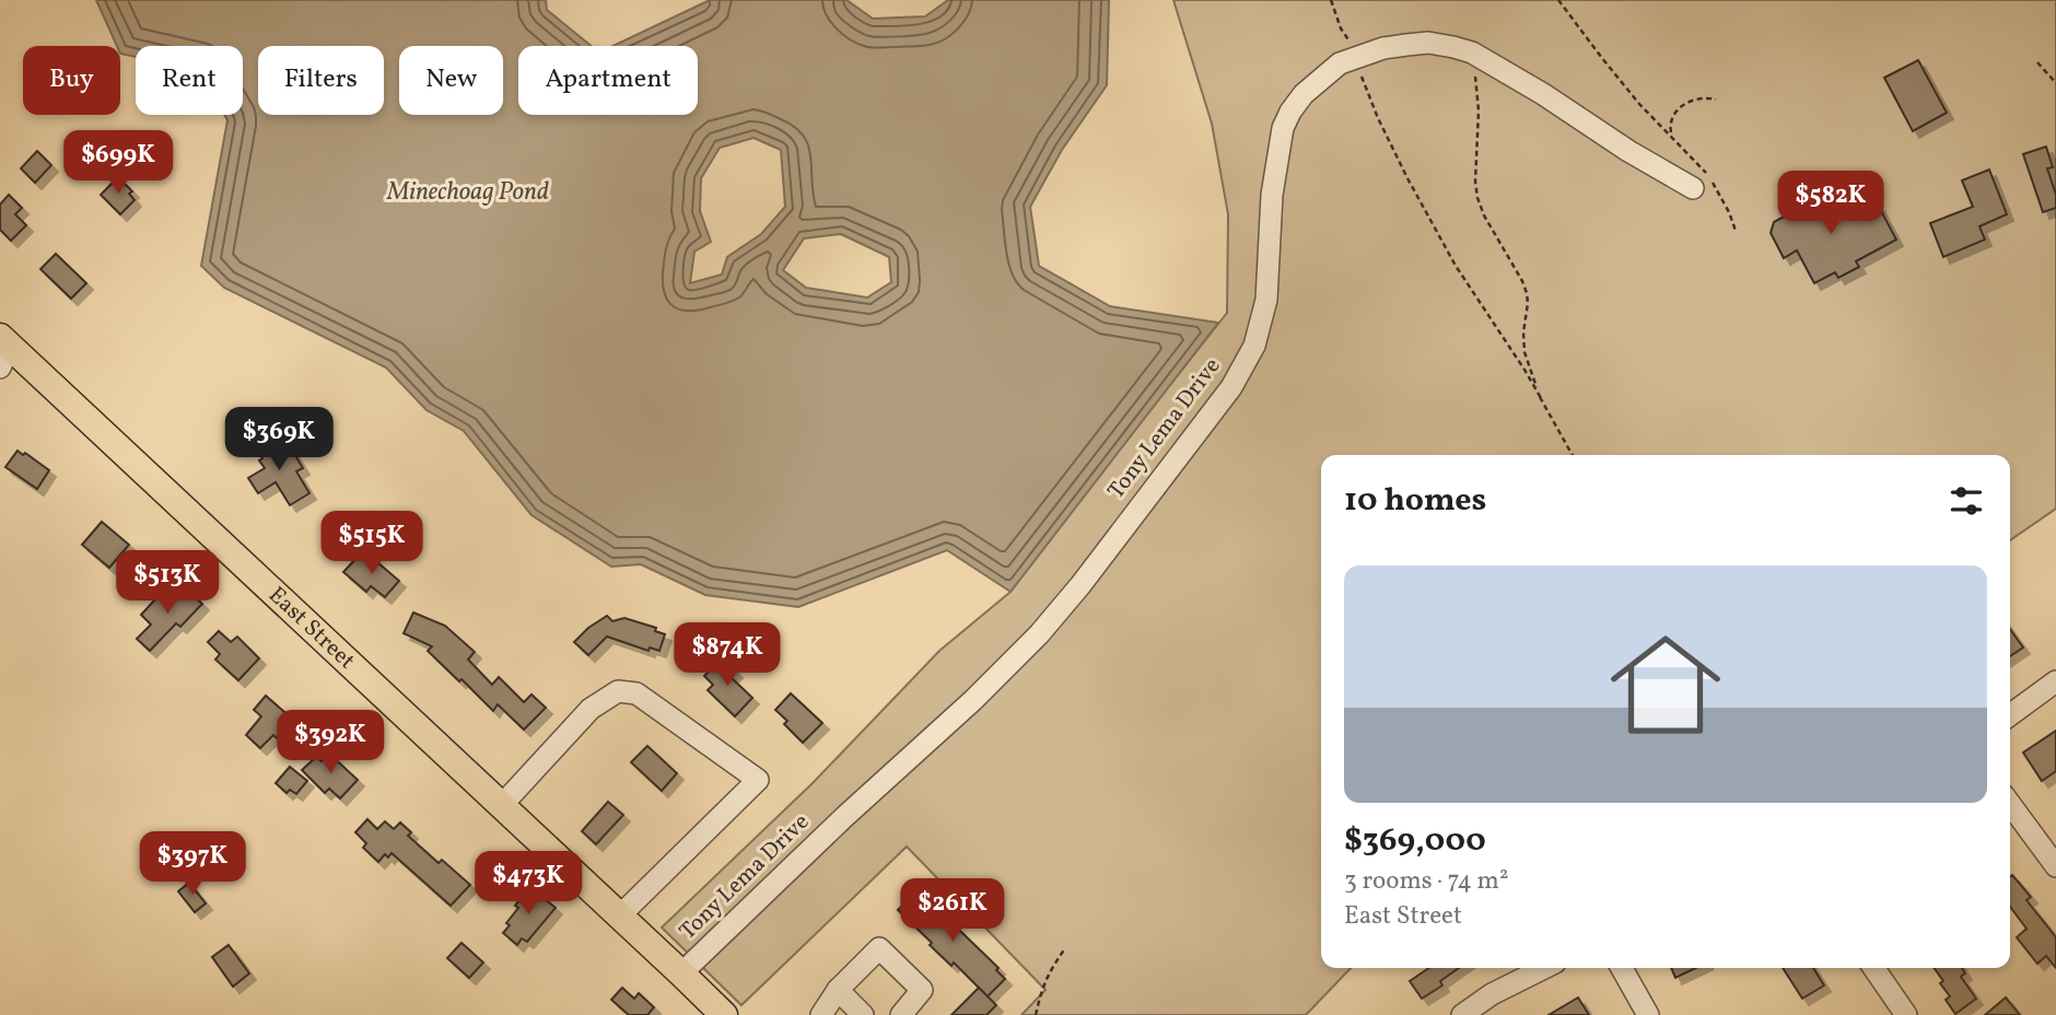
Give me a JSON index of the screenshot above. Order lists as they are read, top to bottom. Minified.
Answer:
{"streets":{"main road":["East Street"],"street":["Tony Lema Drive"]},"crossings":[["Tony Lema Drive","East Street"]],"water":["Minechoag Pond"],"page":{"chip":["Buy","Rent","Filters","New","Apartment"],"price":["$699K","$582K","$369K","$515K","$513K","$874K","$392K","$397K","$473K","$261K"],"heading":"10 homes","list":[{"name":"$369,000","note":"3 rooms · 74 m² · East Street"}]}}
